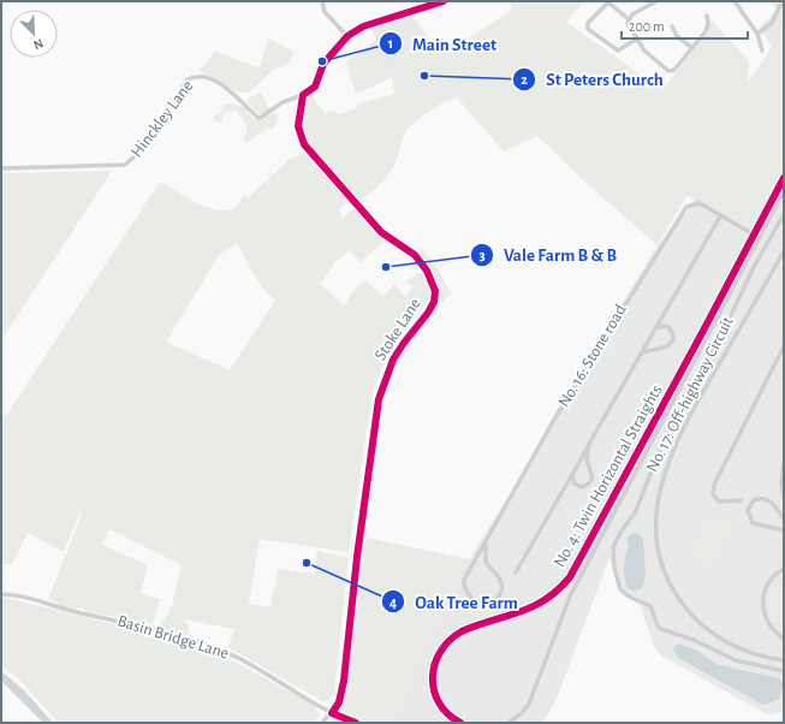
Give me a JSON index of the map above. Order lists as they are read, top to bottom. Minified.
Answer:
{"streets":{"street":["Hinckley Lane","Stoke Lane","No. 16: Stone road","No. 17: Off-highway Circuit","No. 4: Twin Horizontal Straights","Basin Bridge Lane"]},"crossings":[["Hinckley Lane","Stoke Lane"],["Stoke Lane","Basin Bridge Lane"]],"places":["Main Street","St Peters Church","Vale Farm B & B","Oak Tree Farm"],"scale_bar":"200 m","north":"bottom right"}
